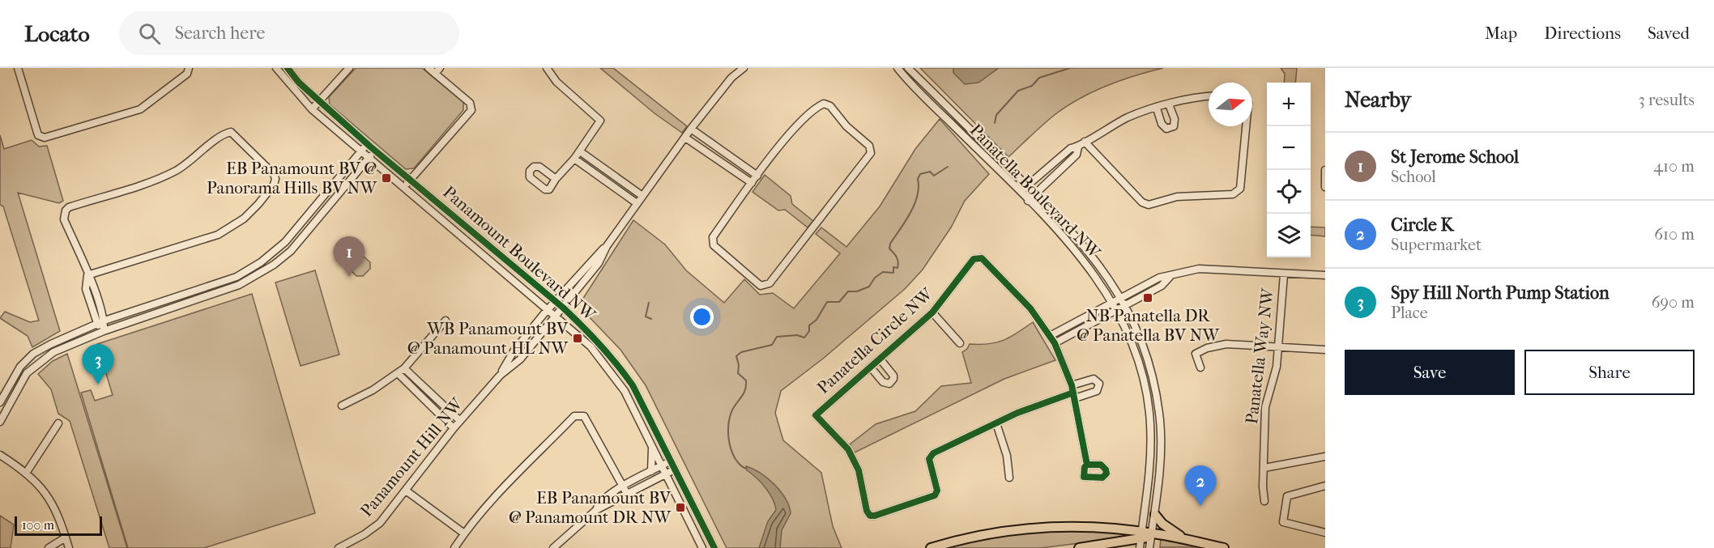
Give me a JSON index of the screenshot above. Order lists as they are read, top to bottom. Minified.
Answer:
{"streets":{"street":["Panatella Boulevard NW","Panamount Boulevard NW","Panatella Circle NW","Panatella Way NW","Panamount Hill NW"]},"crossings":[["Panamount Boulevard NW","Panamount Hill NW"]],"places":{"transit":["EB Panamount BV @ Panorama Hills BV NW","NB Panatella DR @ Panatella BV NW","WB Panamount BV @ Panamount HL NW","EB Panamount BV @ Panamount DR NW"]},"scale_bar":"100 m","north":"right","page":{"header":"Locato","search":"Search here","nav":["Map","Directions","Saved"],"heading":["Nearby","3 results"],"map_buttons":["+","−"],"list":[{"mark":"1","name":"St Jerome School","note":"School","value":"410 m"},{"mark":"2","name":"Circle K","note":"Supermarket","value":"610 m"},{"mark":"3","name":"Spy Hill North Pump Station","note":"Place","value":"690 m"}],"pins":["1","3","2"],"buttons":["Save","Share"],"scale":"100 m"}}
